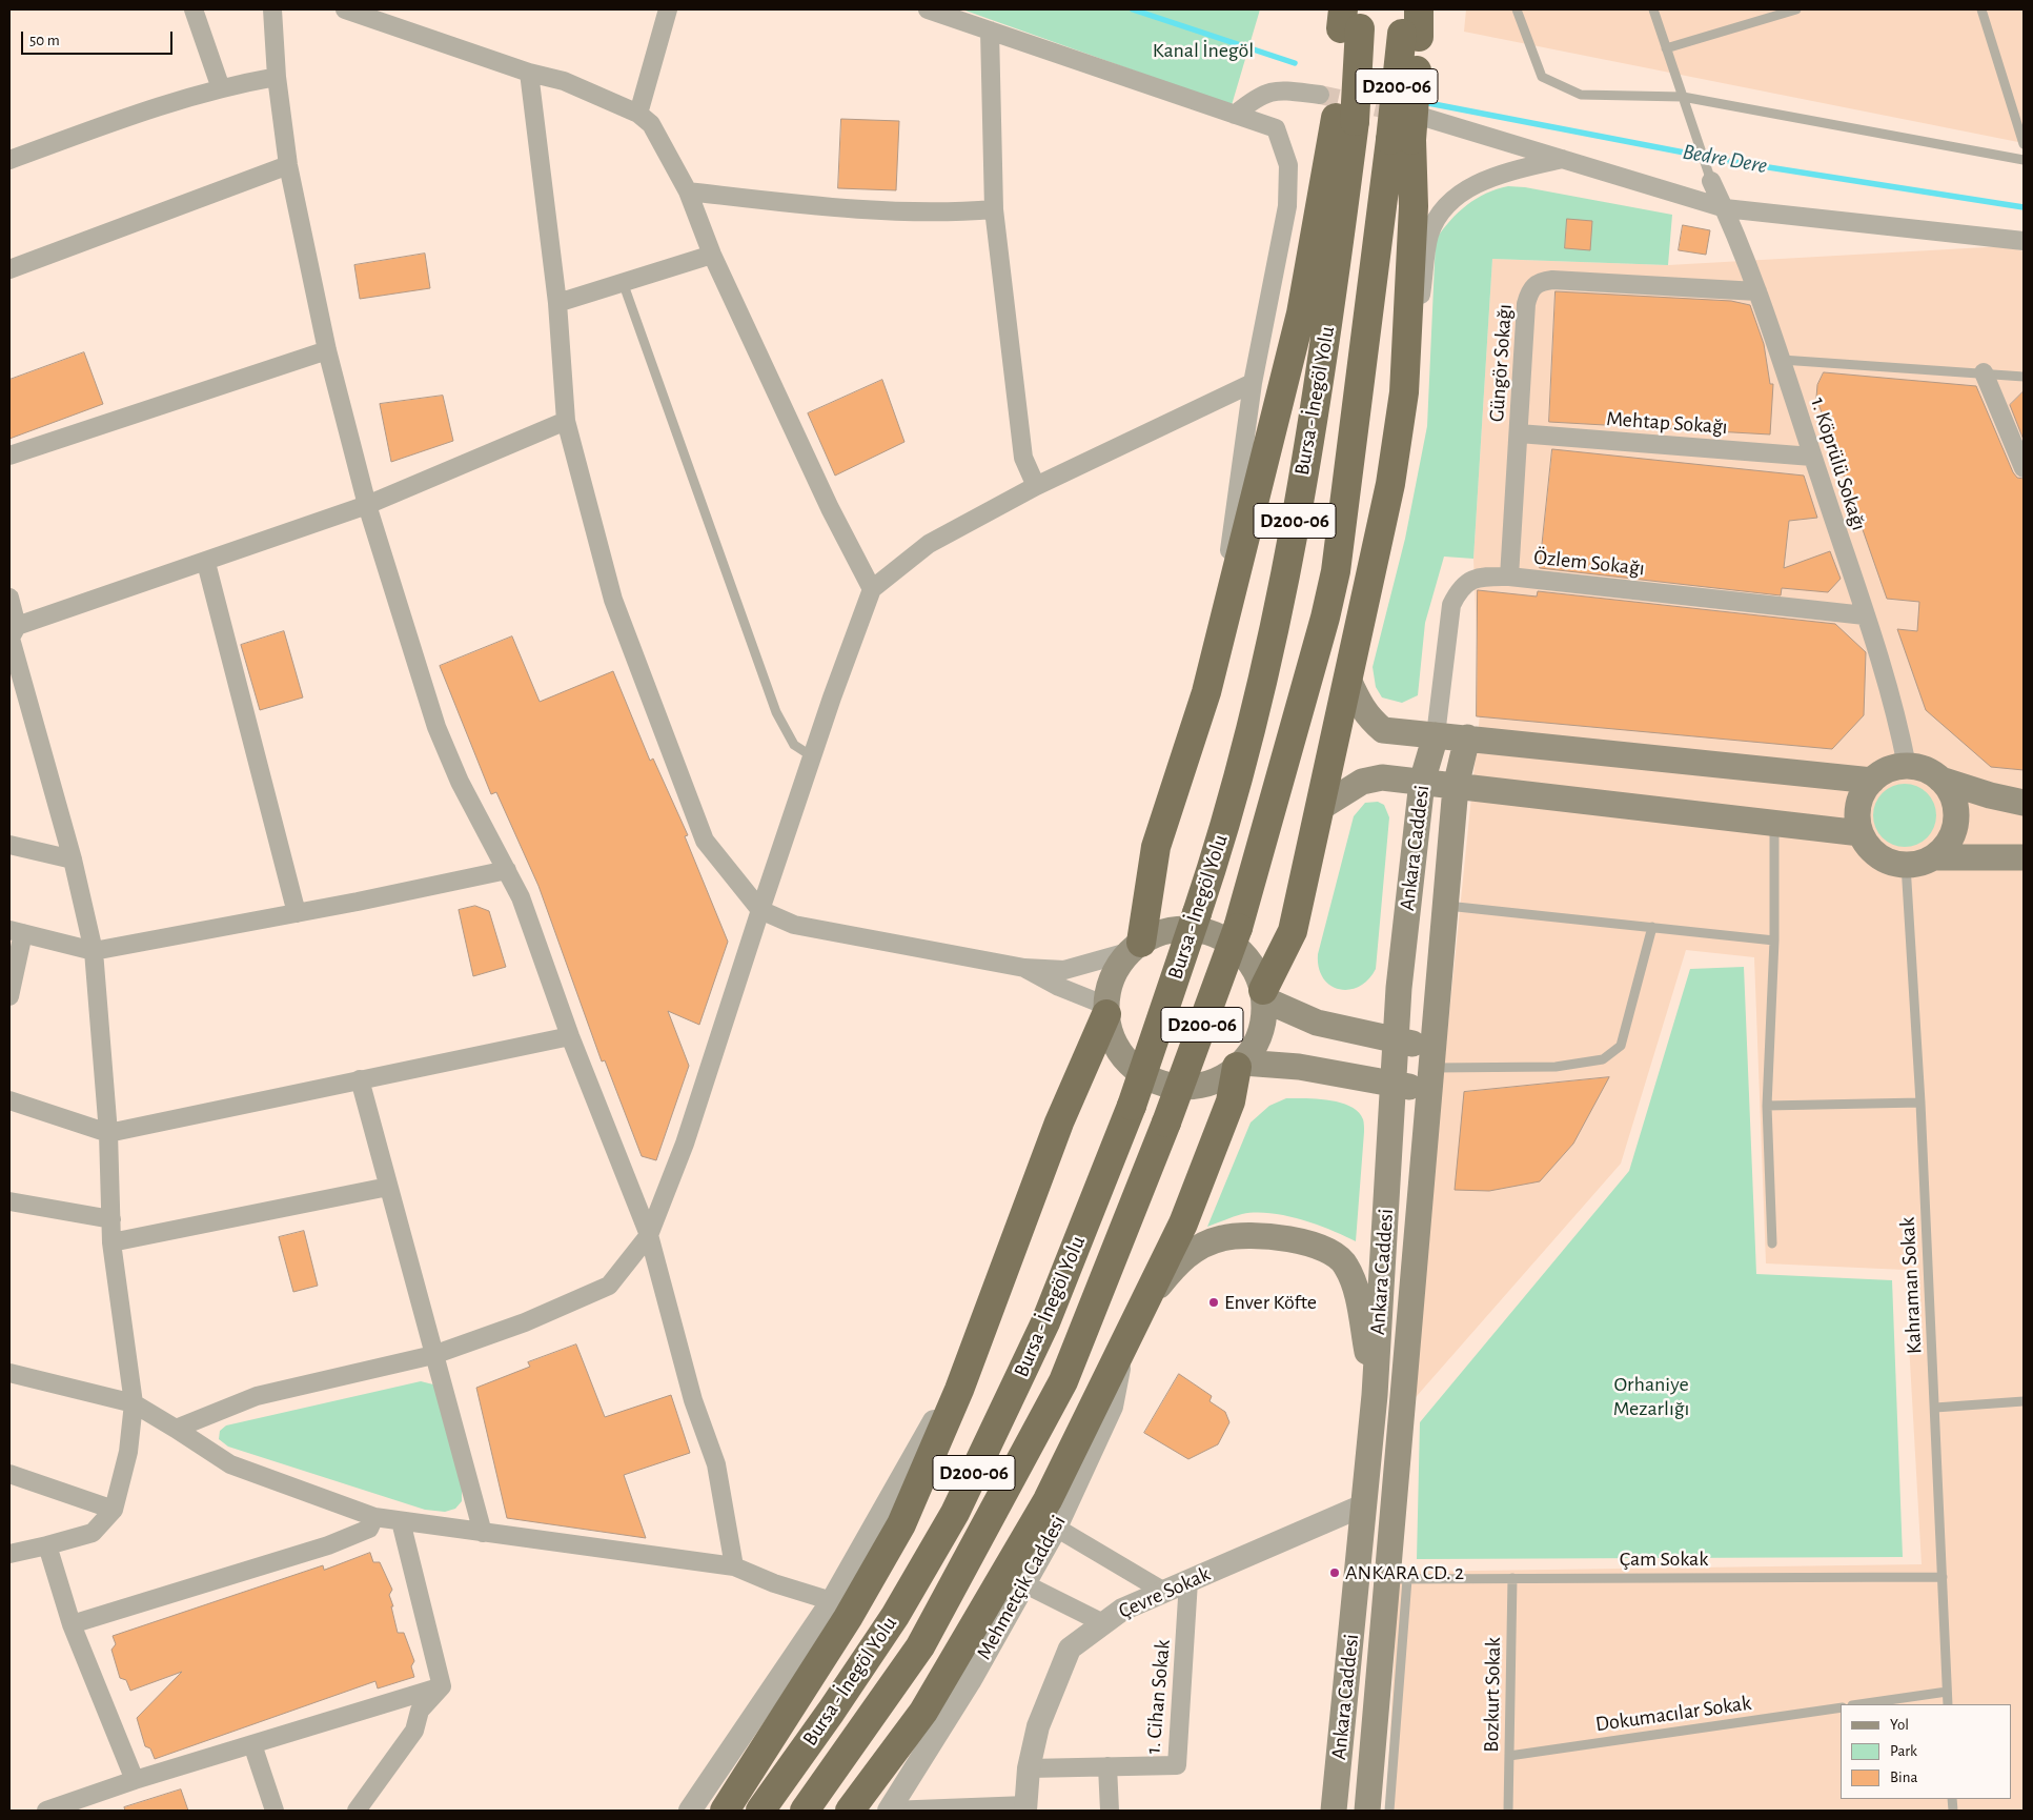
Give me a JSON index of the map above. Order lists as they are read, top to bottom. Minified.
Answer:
{"streets":{"highway":["D200-06","Bursa - İnegöl Yolu"],"main road":["Ankara Caddesi"],"street":["Güngör Sokağı","Mehtap Sokağı","1. Köprülü Sokağı","Özlem Sokağı","Mehmetçik Caddesi","Çevre Sokak","1. Cihan Sokak"],"lane":["Kahraman Sokak","Çam Sokak","Bozkurt Sokak","Dokumacılar Sokak"]},"crossings":[["Güngör Sokağı","Mehtap Sokağı"],["Güngör Sokağı","1. Köprülü Sokağı"],["Güngör Sokağı","Özlem Sokağı"],["Mehtap Sokağı","1. Köprülü Sokağı"],["1. Köprülü Sokağı","Özlem Sokağı"],["1. Köprülü Sokağı","Kahraman Sokak"],["Özlem Sokağı","Ankara Caddesi"],["Ankara Caddesi","Çam Sokak"],["Ankara Caddesi","Çevre Sokak"],["Kahraman Sokak","Çam Sokak"],["Çam Sokak","Bozkurt Sokak"],["Çevre Sokak","1. Cihan Sokak"],["Bozkurt Sokak","Dokumacılar Sokak"]],"water":["Bedre Dere"],"parks":["Kanal İnegöl","Orhaniye Mezarlığı"],"places":["Enver Köfte","ANKARA CD. 2"],"legend":["Yol","Park","Bina"],"scale_bar":"50 m"}
